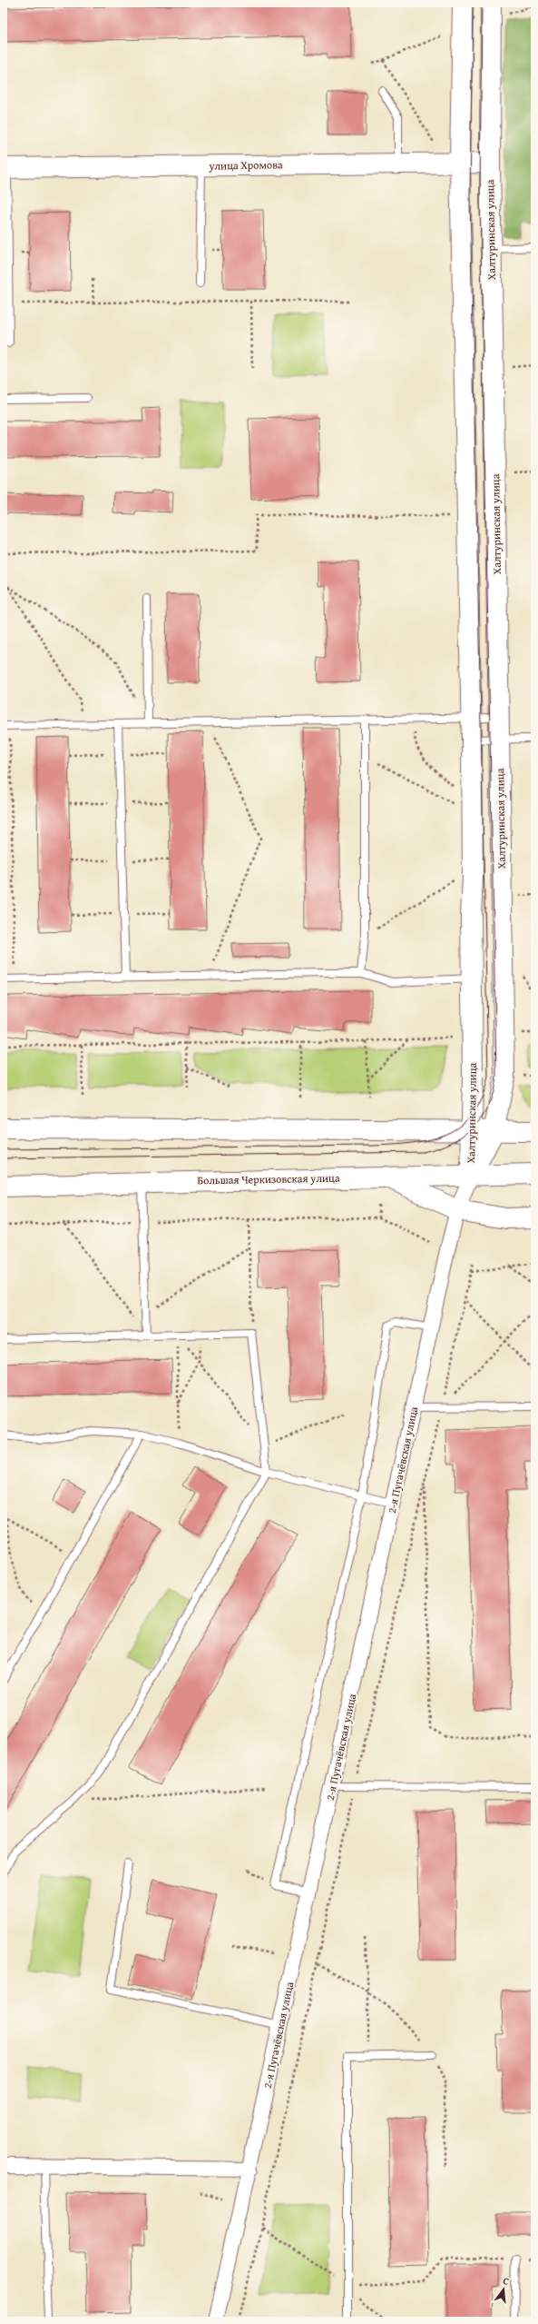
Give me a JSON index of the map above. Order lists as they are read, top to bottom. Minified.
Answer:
{"streets":{"street":["улица Хромова","Халтуринская улица","Большая Черкизовская улица","2-я Пугачёвская улица"]},"crossings":[["улица Хромова","Халтуринская улица"],["Халтуринская улица","Большая Черкизовская улица"],["Халтуринская улица","2-я Пугачёвская улица"],["Большая Черкизовская улица","2-я Пугачёвская улица"]],"north":"top"}
